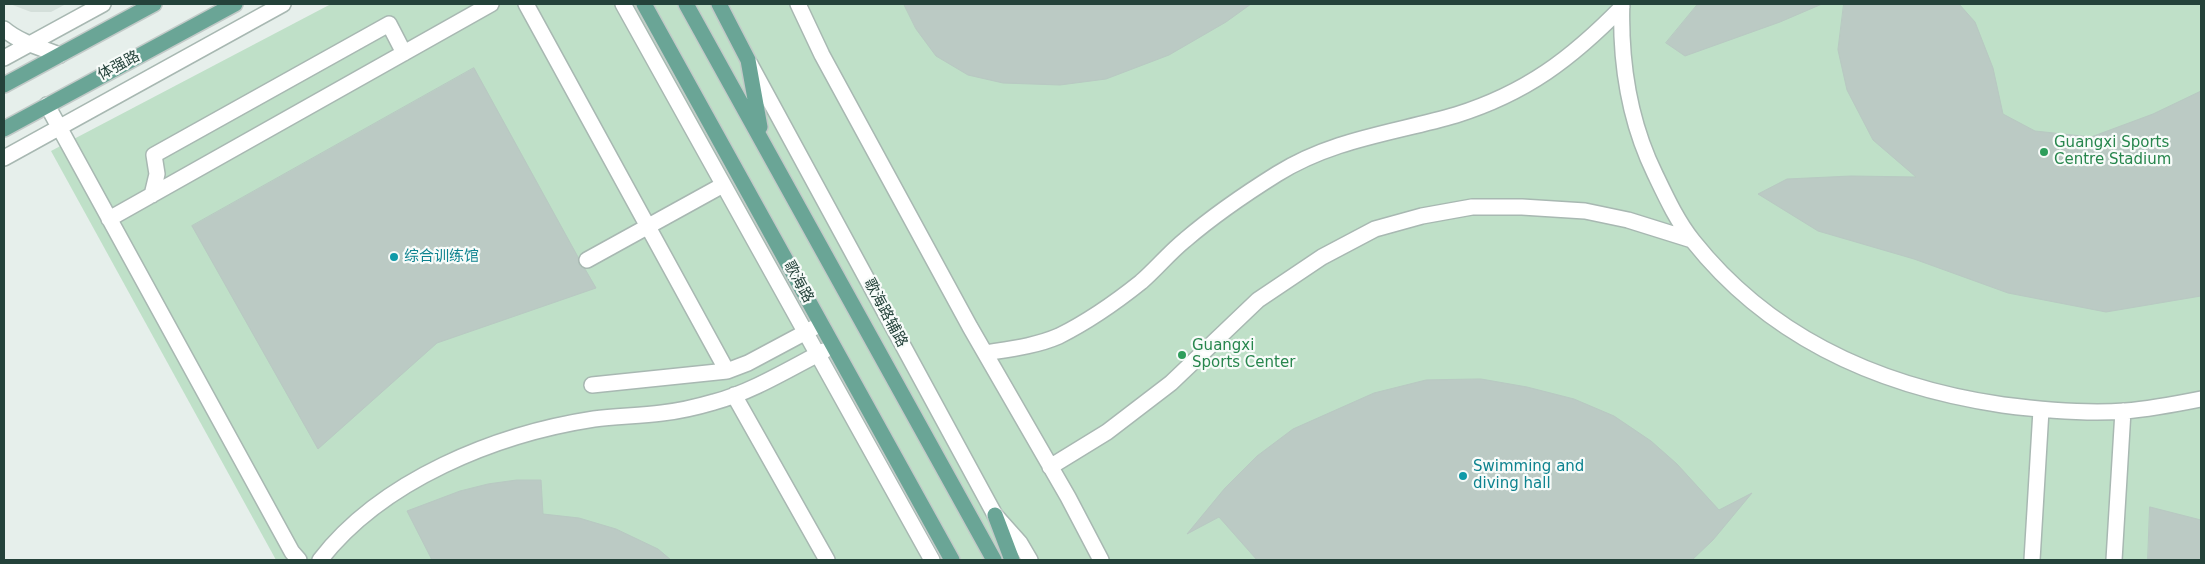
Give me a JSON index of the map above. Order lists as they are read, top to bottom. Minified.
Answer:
{"streets":{"main road":["体强路","歌海路"],"street":["歌海路辅路"]},"places":["Guangxi Sports Centre Stadium","综合训练馆","Guangxi Sports Center","Swimming and diving hall"]}
